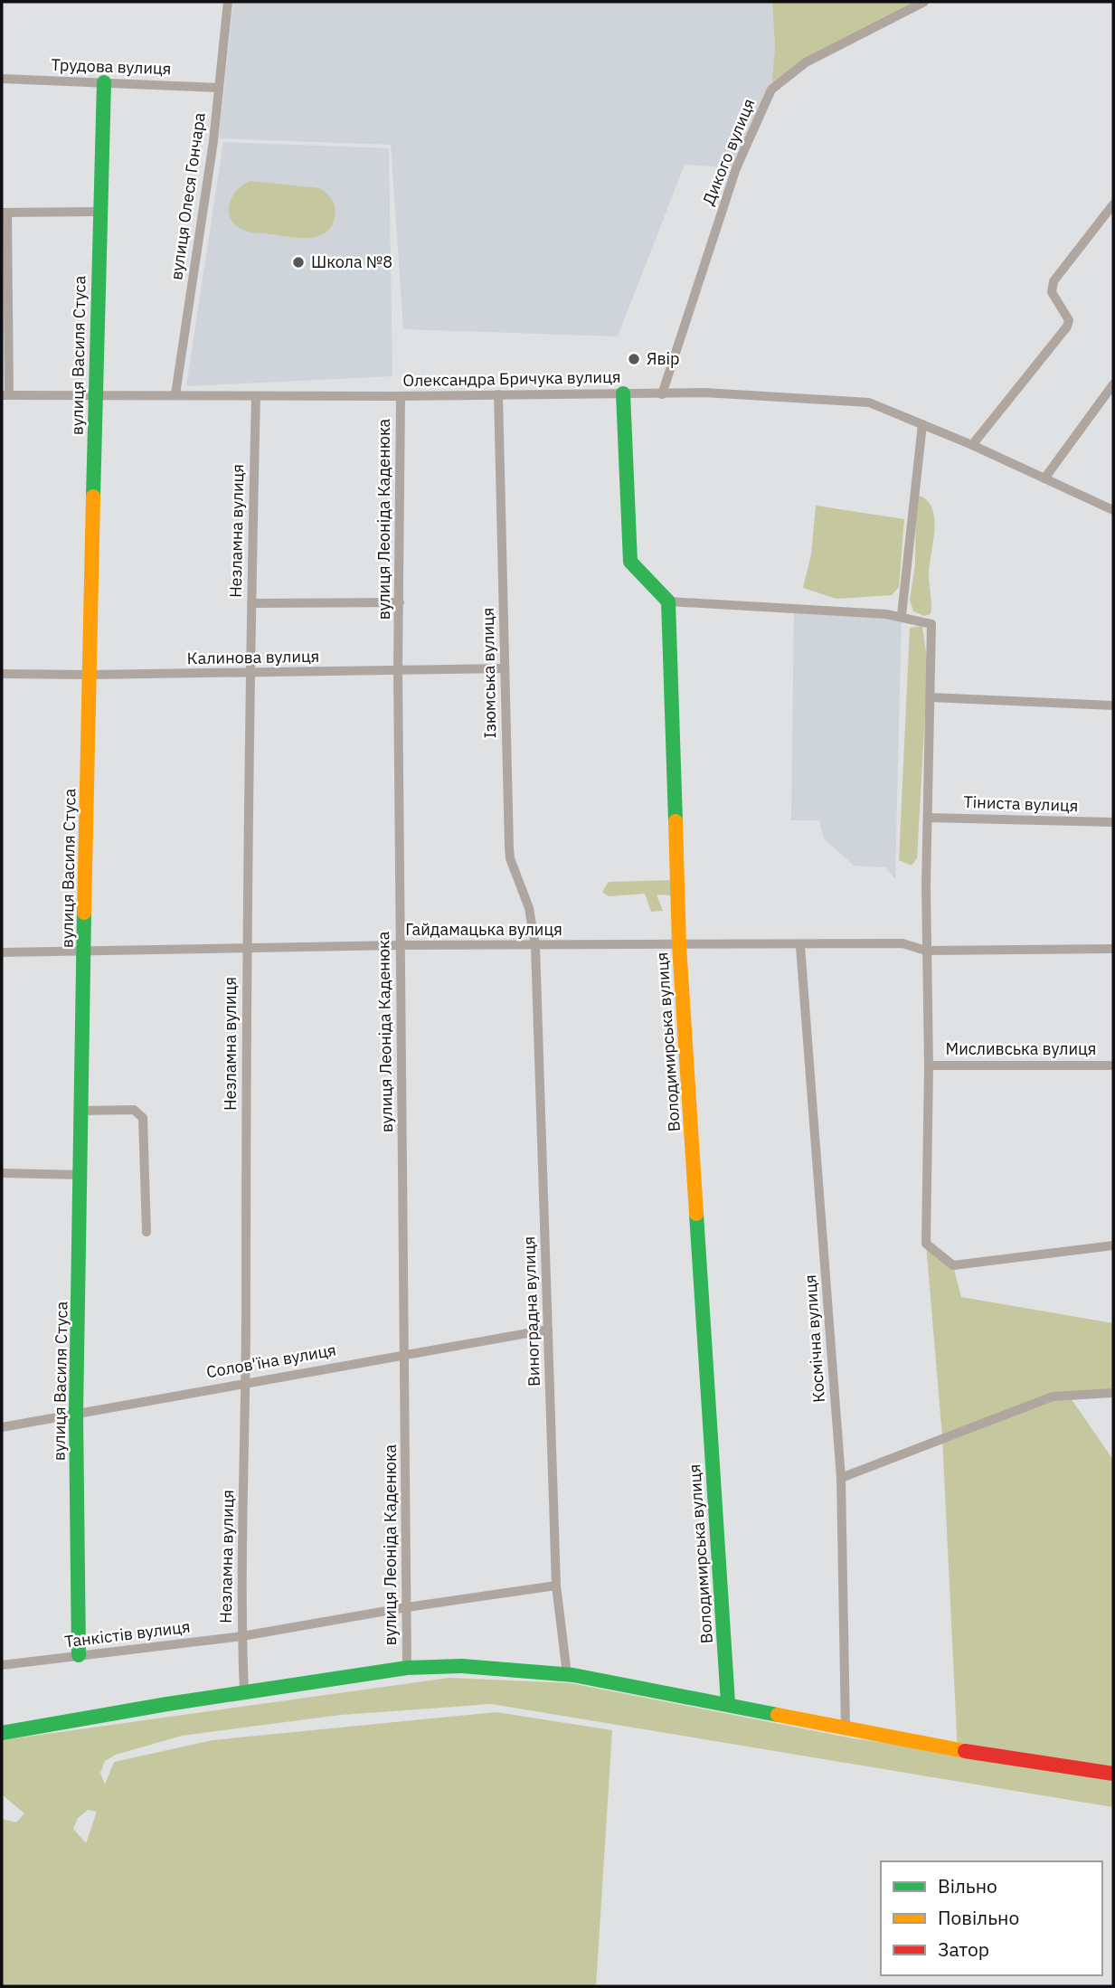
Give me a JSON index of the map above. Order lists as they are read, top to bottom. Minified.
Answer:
{"streets":{"street":["Трудова вулиця","Дикого вулиця","вулиця Олеся Гончара","вулиця Василя Стуса","Олександра Бричука вулиця","вулиця Леоніда Каденюка","Незламна вулиця","Калинова вулиця","Ізюмська вулиця","Тіниста вулиця","Гайдамацька вулиця","Володимирська вулиця","Мисливська вулиця","Виноградна вулиця","Космічна вулиця","Солов'їна вулиця","Танкістів вулиця"]},"crossings":[["Трудова вулиця","вулиця Олеся Гончара"],["Трудова вулиця","вулиця Василя Стуса"],["Дикого вулиця","Олександра Бричука вулиця"],["вулиця Олеся Гончара","Олександра Бричука вулиця"],["вулиця Василя Стуса","Олександра Бричука вулиця"],["вулиця Василя Стуса","Калинова вулиця"],["вулиця Василя Стуса","Гайдамацька вулиця"],["вулиця Василя Стуса","Солов'їна вулиця"],["вулиця Василя Стуса","Танкістів вулиця"],["Олександра Бричука вулиця","вулиця Леоніда Каденюка"],["Олександра Бричука вулиця","Незламна вулиця"],["Олександра Бричука вулиця","Ізюмська вулиця"],["вулиця Леоніда Каденюка","Калинова вулиця"],["вулиця Леоніда Каденюка","Гайдамацька вулиця"],["вулиця Леоніда Каденюка","Солов'їна вулиця"],["вулиця Леоніда Каденюка","Танкістів вулиця"],["Незламна вулиця","Калинова вулиця"],["Незламна вулиця","Гайдамацька вулиця"],["Незламна вулиця","Солов'їна вулиця"],["Незламна вулиця","Танкістів вулиця"],["Калинова вулиця","Ізюмська вулиця"],["Ізюмська вулиця","Гайдамацька вулиця"],["Ізюмська вулиця","Виноградна вулиця"],["Гайдамацька вулиця","Володимирська вулиця"],["Гайдамацька вулиця","Виноградна вулиця"],["Гайдамацька вулиця","Космічна вулиця"],["Виноградна вулиця","Солов'їна вулиця"],["Виноградна вулиця","Танкістів вулиця"]],"places":["Школа №8","Явiр"],"legend":["Вільно","Повільно","Затор"]}
